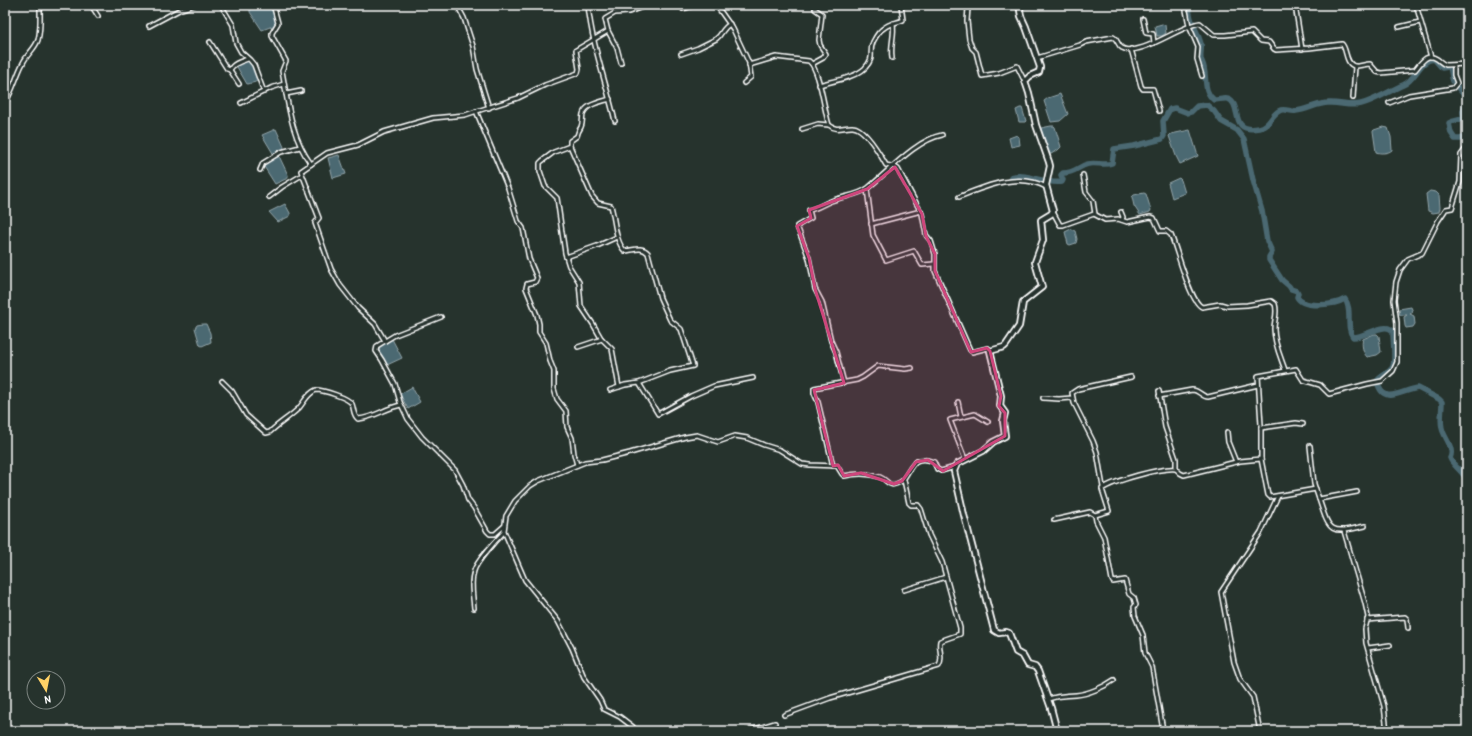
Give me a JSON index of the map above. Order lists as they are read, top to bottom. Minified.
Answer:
{"north":"bottom"}
